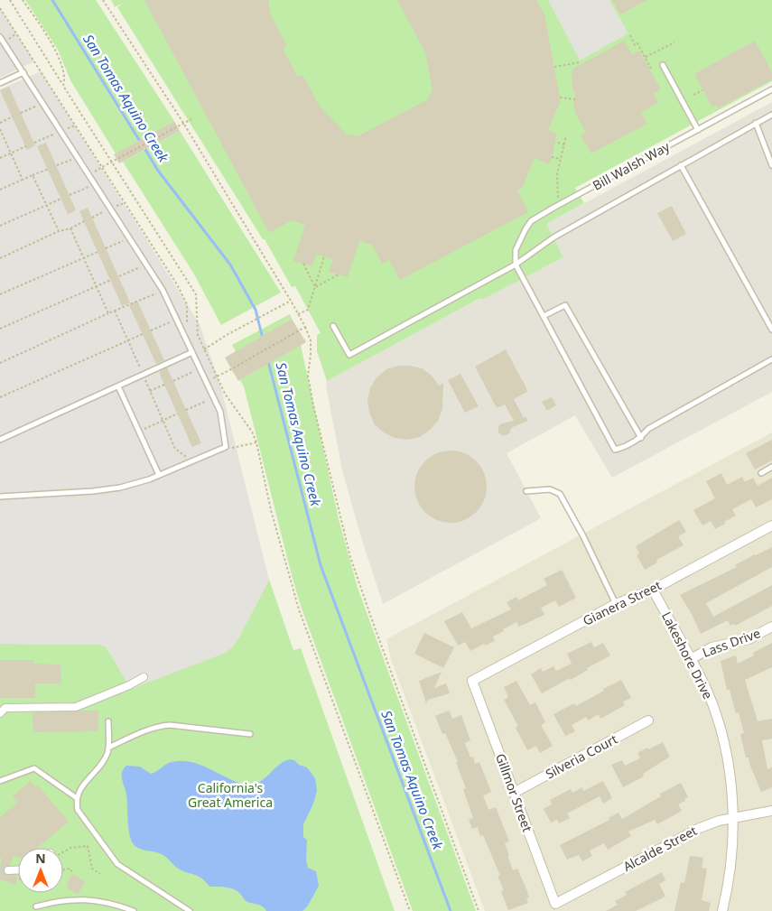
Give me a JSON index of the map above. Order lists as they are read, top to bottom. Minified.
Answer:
{"streets":{"street":["Gianera Street","Lass Drive","Lakeshore Drive","Silveria Court","Gillmor Street","Alcalde Street"],"lane":["Bill Walsh Way"]},"crossings":[["Gianera Street","Lakeshore Drive"],["Gianera Street","Gillmor Street"],["Lass Drive","Lakeshore Drive"],["Lakeshore Drive","Alcalde Street"],["Silveria Court","Gillmor Street"],["Gillmor Street","Alcalde Street"]],"water":["San Tomas Aquino Creek"],"parks":["California's Great America"],"north":"top"}
